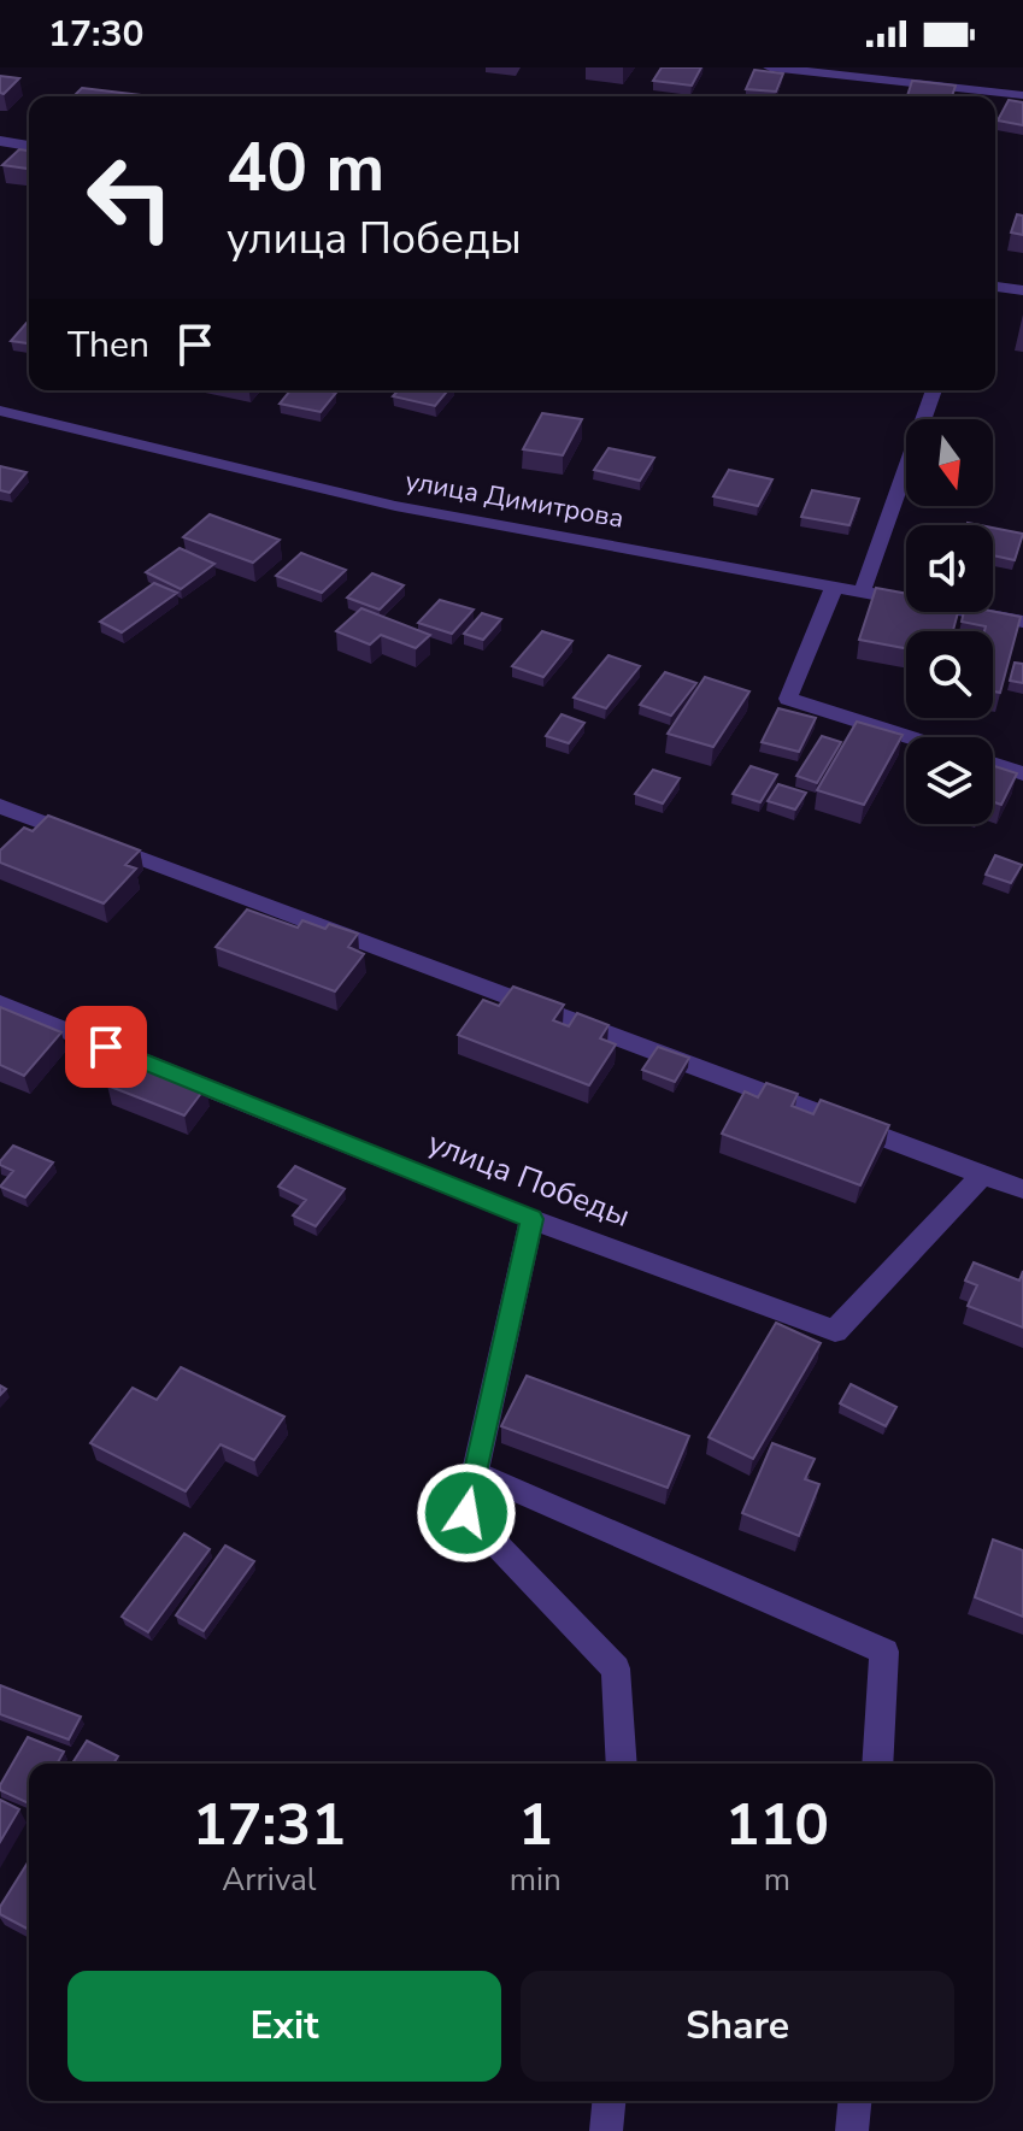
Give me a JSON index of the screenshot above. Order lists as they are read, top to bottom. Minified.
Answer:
{"streets":{"street":["улица Димитрова","улица Победы"]},"north":"bottom","page":{"status":"17:30","turn":["40 m","улица Победы"],"then":"Then","eta":["17:31","Arrival","1","min","110","m"],"buttons":["Exit","Share"]}}
